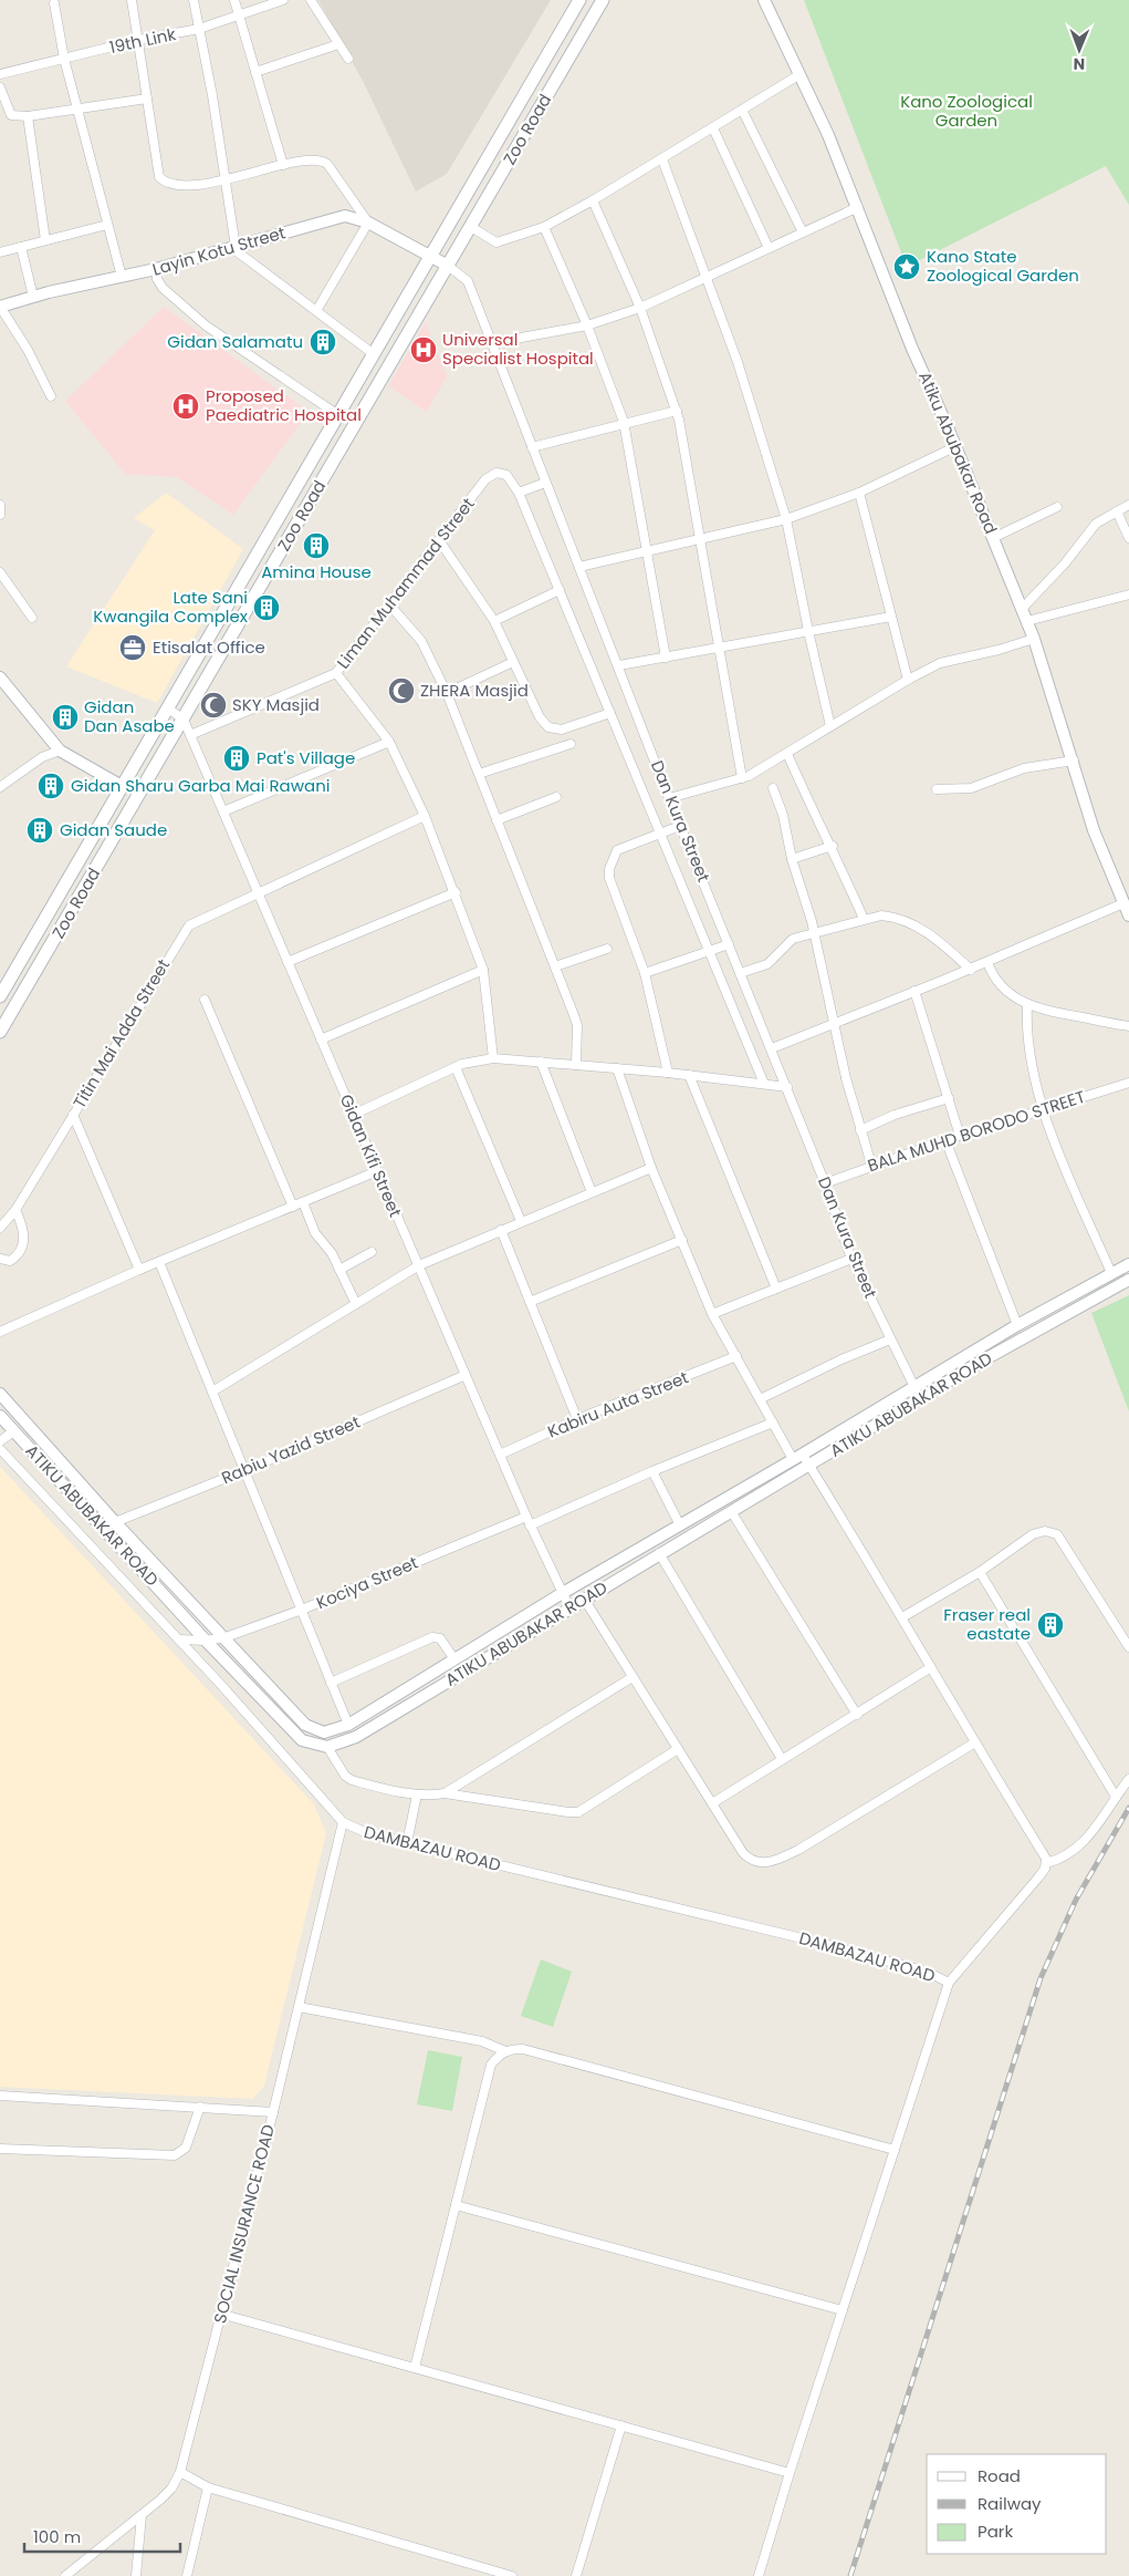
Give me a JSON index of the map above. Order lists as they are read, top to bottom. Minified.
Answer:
{"streets":{"main road":["Zoo Road"],"street":["19th Link","Layin Kotu Street","Atiku Abubakar Road","Liman Muhammad Street","Dan Kura Street","Titin Mai Adda Street","BALA MUHD BORODO STREET","Gidan Kifi Street","Kabiru Auta Street","ATIKU ABUBAKAR ROAD","Rabiu Yazid Street","Kociya Street","DAMBAZAU ROAD","SOCIAL INSURANCE ROAD"]},"crossings":[["Zoo Road","Layin Kotu Street"],["Zoo Road","Dan Kura Street"],["Zoo Road","Gidan Kifi Street"],["Layin Kotu Street","Dan Kura Street"],["Liman Muhammad Street","Gidan Kifi Street"],["Dan Kura Street","BALA MUHD BORODO STREET"],["Dan Kura Street","ATIKU ABUBAKAR ROAD"],["Titin Mai Adda Street","Gidan Kifi Street"],["Gidan Kifi Street","Kabiru Auta Street"],["Gidan Kifi Street","ATIKU ABUBAKAR ROAD"],["Gidan Kifi Street","Rabiu Yazid Street"],["Gidan Kifi Street","Kociya Street"],["ATIKU ABUBAKAR ROAD","Kociya Street"],["Kociya Street","DAMBAZAU ROAD"],["DAMBAZAU ROAD","SOCIAL INSURANCE ROAD"]],"parks":["Kano Zoological Garden"],"places":{"place":["Kano State Zoological Garden"],"building":["Gidan Salamatu","Amina House","Late Sani Kwangila Complex","Gidan Dan Asabe","Pat's Village","Gidan Sharu Garba Mai Rawani","Gidan Saude","Fraser real eastate"],"hospital":["Universal Specialist Hospital","Proposed Paediatric Hospital"],"office":["Etisalat Office"],"mosque":["ZHERA Masjid","SKY Masjid"]},"legend":["Road","Railway","Park"],"scale_bar":"100 m","north":"bottom"}
